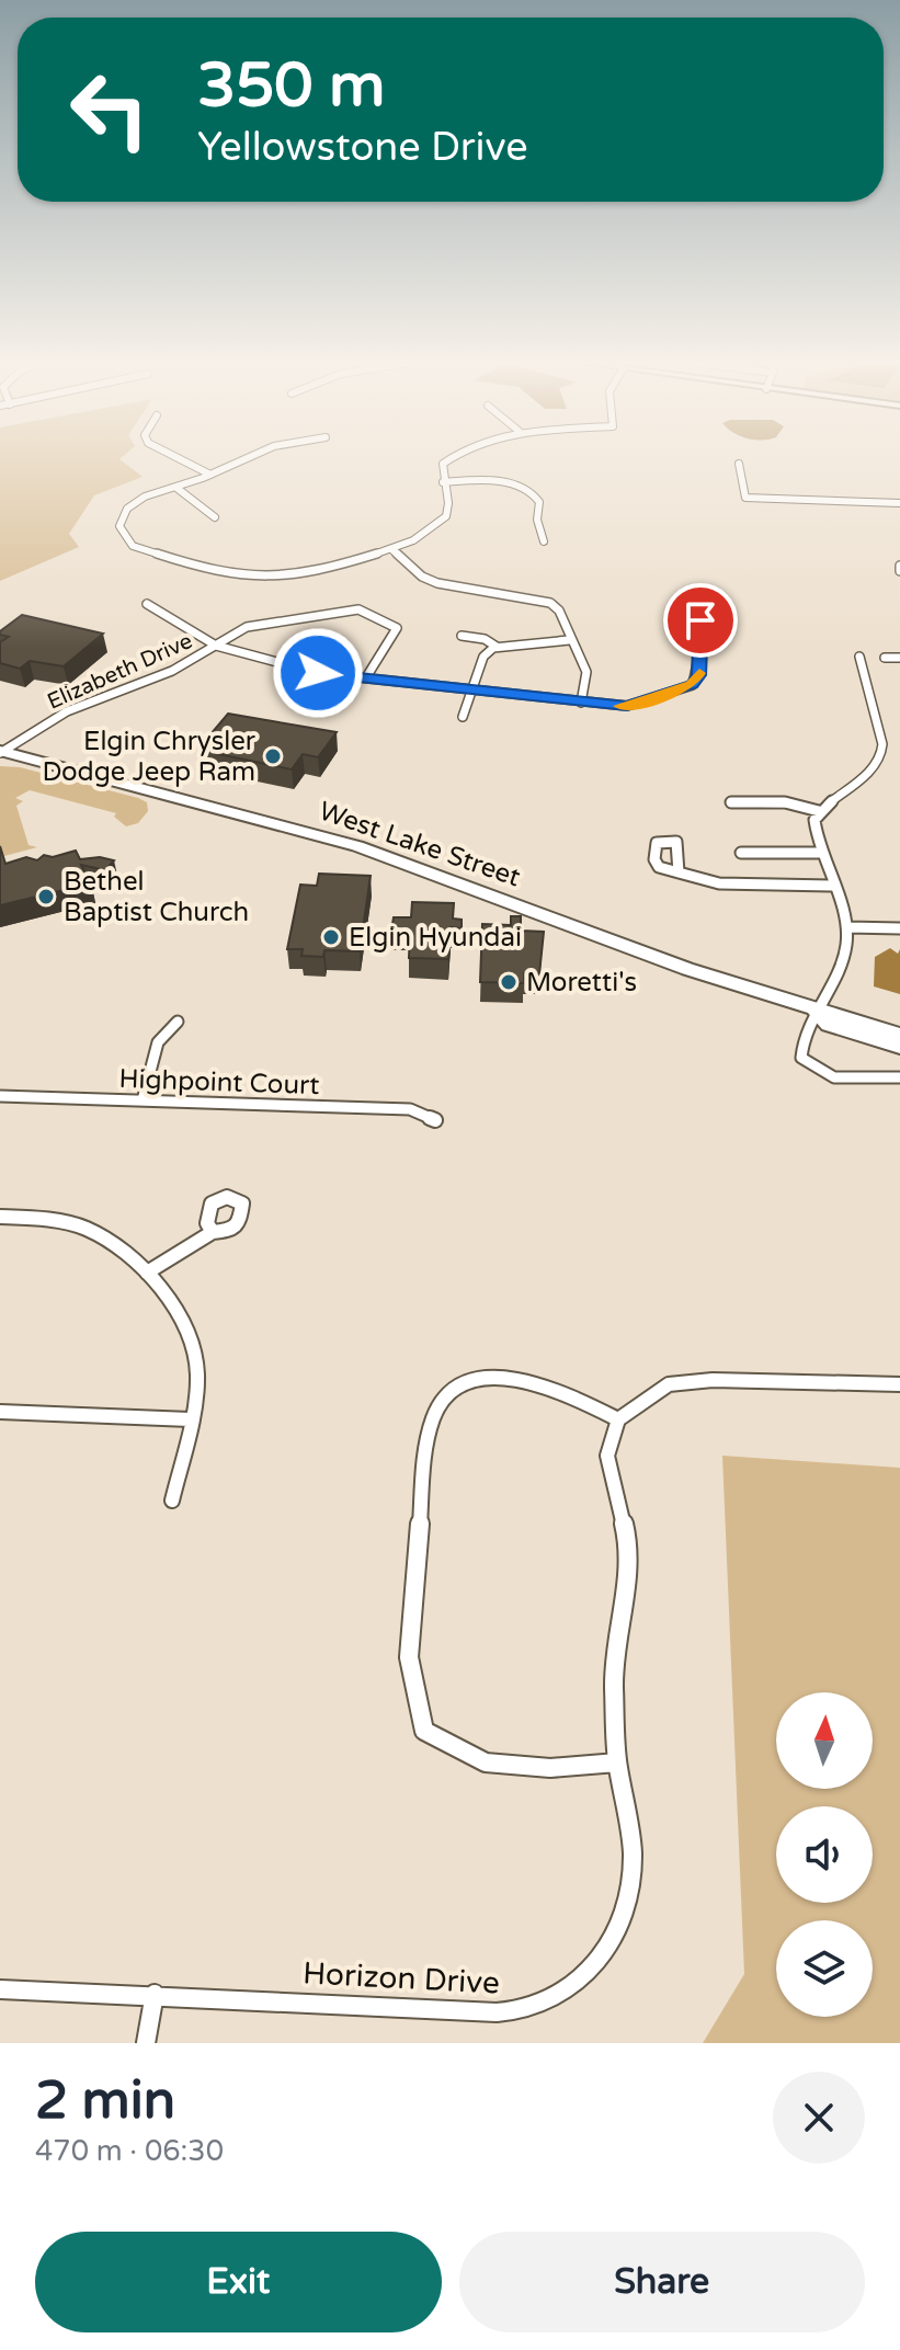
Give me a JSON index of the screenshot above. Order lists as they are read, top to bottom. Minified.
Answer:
{"streets":{"highway":["West Lake Street"],"street":["Elizabeth Drive","Highpoint Court","Horizon Drive"]},"crossings":[["Elizabeth Drive","West Lake Street"]],"places":["Elgin Chrysler Dodge Jeep Ram","Bethel Baptist Church","Elgin Hyundai","Moretti's"],"north":"top","page":{"turn":["350 m","Yellowstone Drive"],"heading":["2 min","470 m · 06:30"],"buttons":["Exit","Share"]}}
